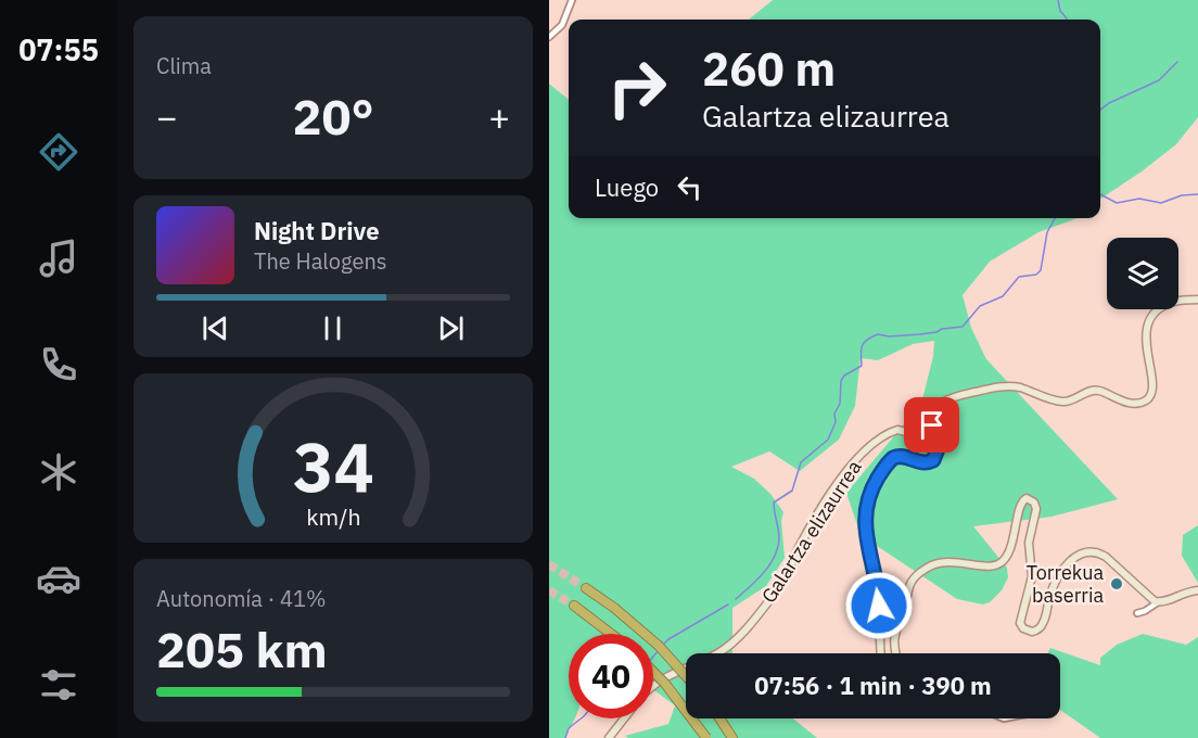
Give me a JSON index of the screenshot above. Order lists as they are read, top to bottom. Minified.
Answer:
{"streets":{"street":["Galartza elizaurrea"]},"places":["Torrekua baserria"],"page":{"tabs":"07:55","tile":["Clima",["Autonomía · 41%","205 km"]],"turn":["260 m","Galartza elizaurrea"],"heat":["−","20°","+"],"then":"Luego","song":["Night Drive","The Halogens"],"limit":"40","trip":"07:56 · 1 min · 390 m","gauge":["34","km/h"]}}
